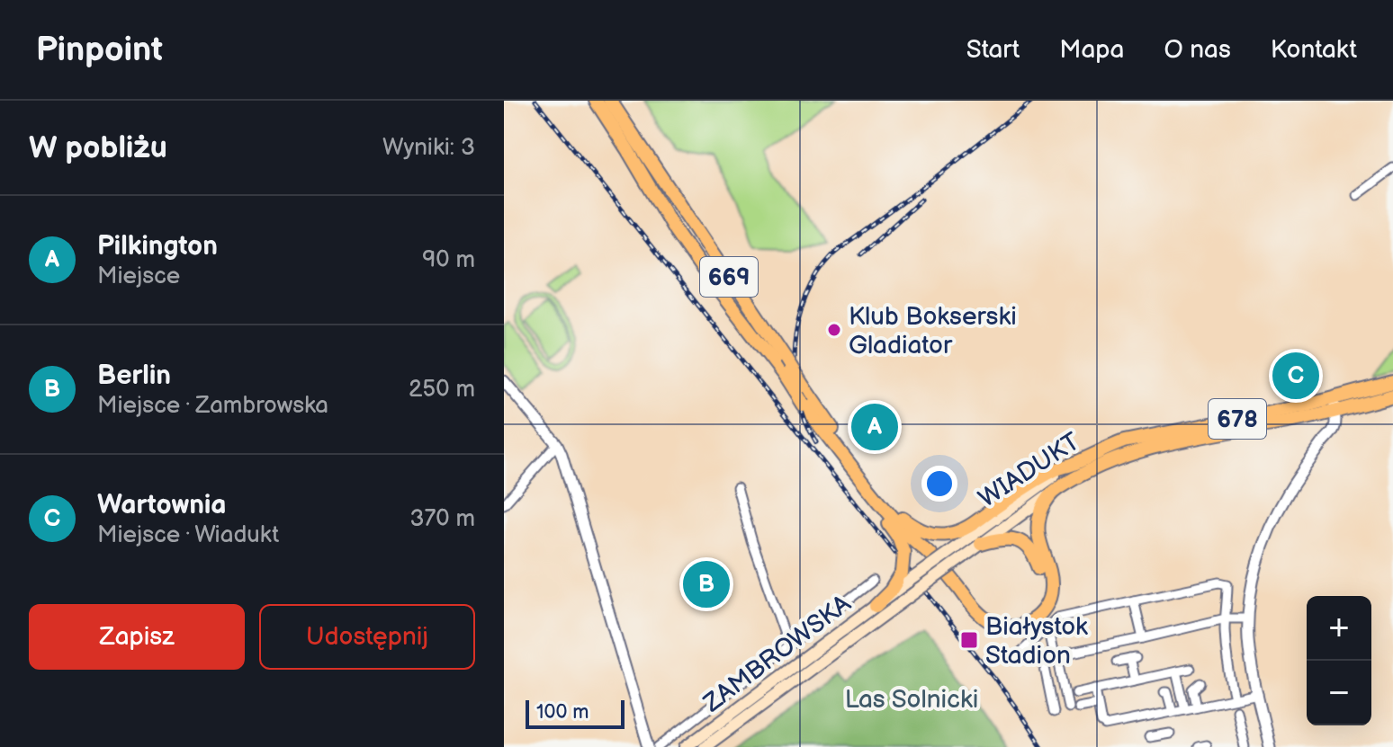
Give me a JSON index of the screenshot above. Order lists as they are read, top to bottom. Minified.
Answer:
{"streets":{"main road":["669","678","WIADUKT","ZAMBROWSKA"]},"crossings":[["678","WIADUKT"],["WIADUKT","ZAMBROWSKA"]],"parks":["Las Solnicki"],"places":{"other":["Klub Bokserski Gladiator"],"transit":["Białystok Stadion"]},"scale_bar":"100 m","page":{"header":"Pinpoint","nav":["Start","Mapa","O nas","Kontakt"],"heading":["W pobliżu","Wyniki: 3"],"list":[{"mark":"A","name":"Pilkington","note":"Miejsce","value":"90 m"},{"mark":"B","name":"Berlin","note":"Miejsce · Zambrowska","value":"250 m"},{"mark":"C","name":"Wartownia","note":"Miejsce · Wiadukt","value":"370 m"}],"pins":["C","A","B"],"buttons":["Zapisz","Udostępnij"],"map_buttons":["+","−"],"scale":"100 m"}}
